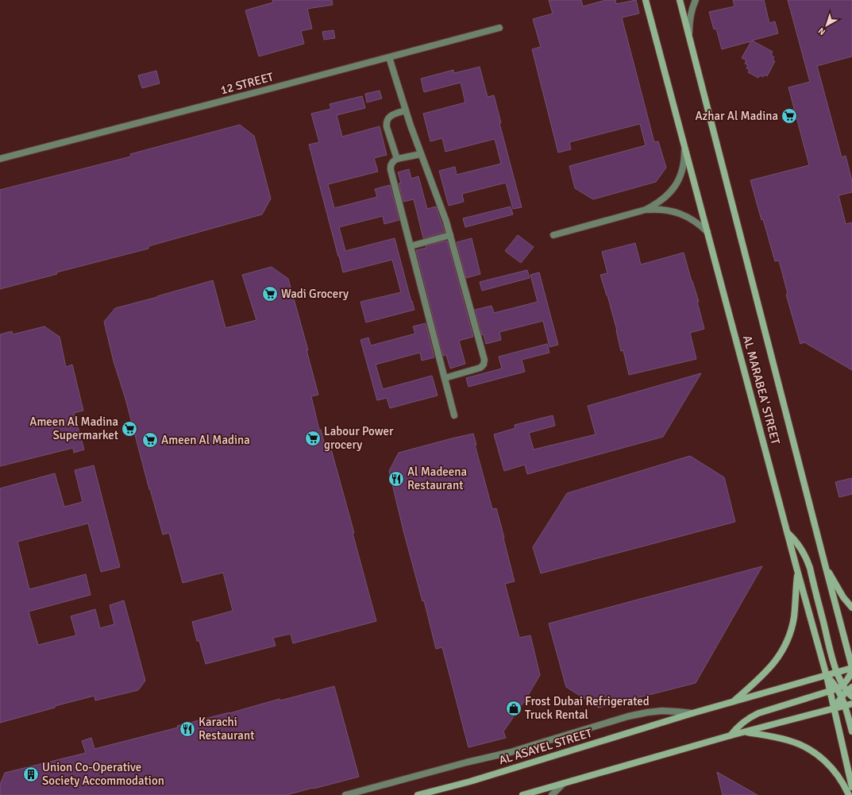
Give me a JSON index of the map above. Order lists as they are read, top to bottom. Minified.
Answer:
{"streets":{"main road":["AL MARABEA' STREET","AL ASAYEL STREET"],"street":["12 STREET"]},"crossings":[["AL MARABEA' STREET","AL ASAYEL STREET"]],"places":{"supermarket":["Azhar Al Madina","Wadi Grocery","Ameen Al Madina Supermarket","Labour Power grocery","Ameen Al Madina"],"restaurant":["Al Madeena Restaurant","Karachi Restaurant"],"shop":["Frost Dubai Refrigerated Truck Rental"],"building":["Union Co-Operative Society Accommodation"]},"north":"bottom left"}
